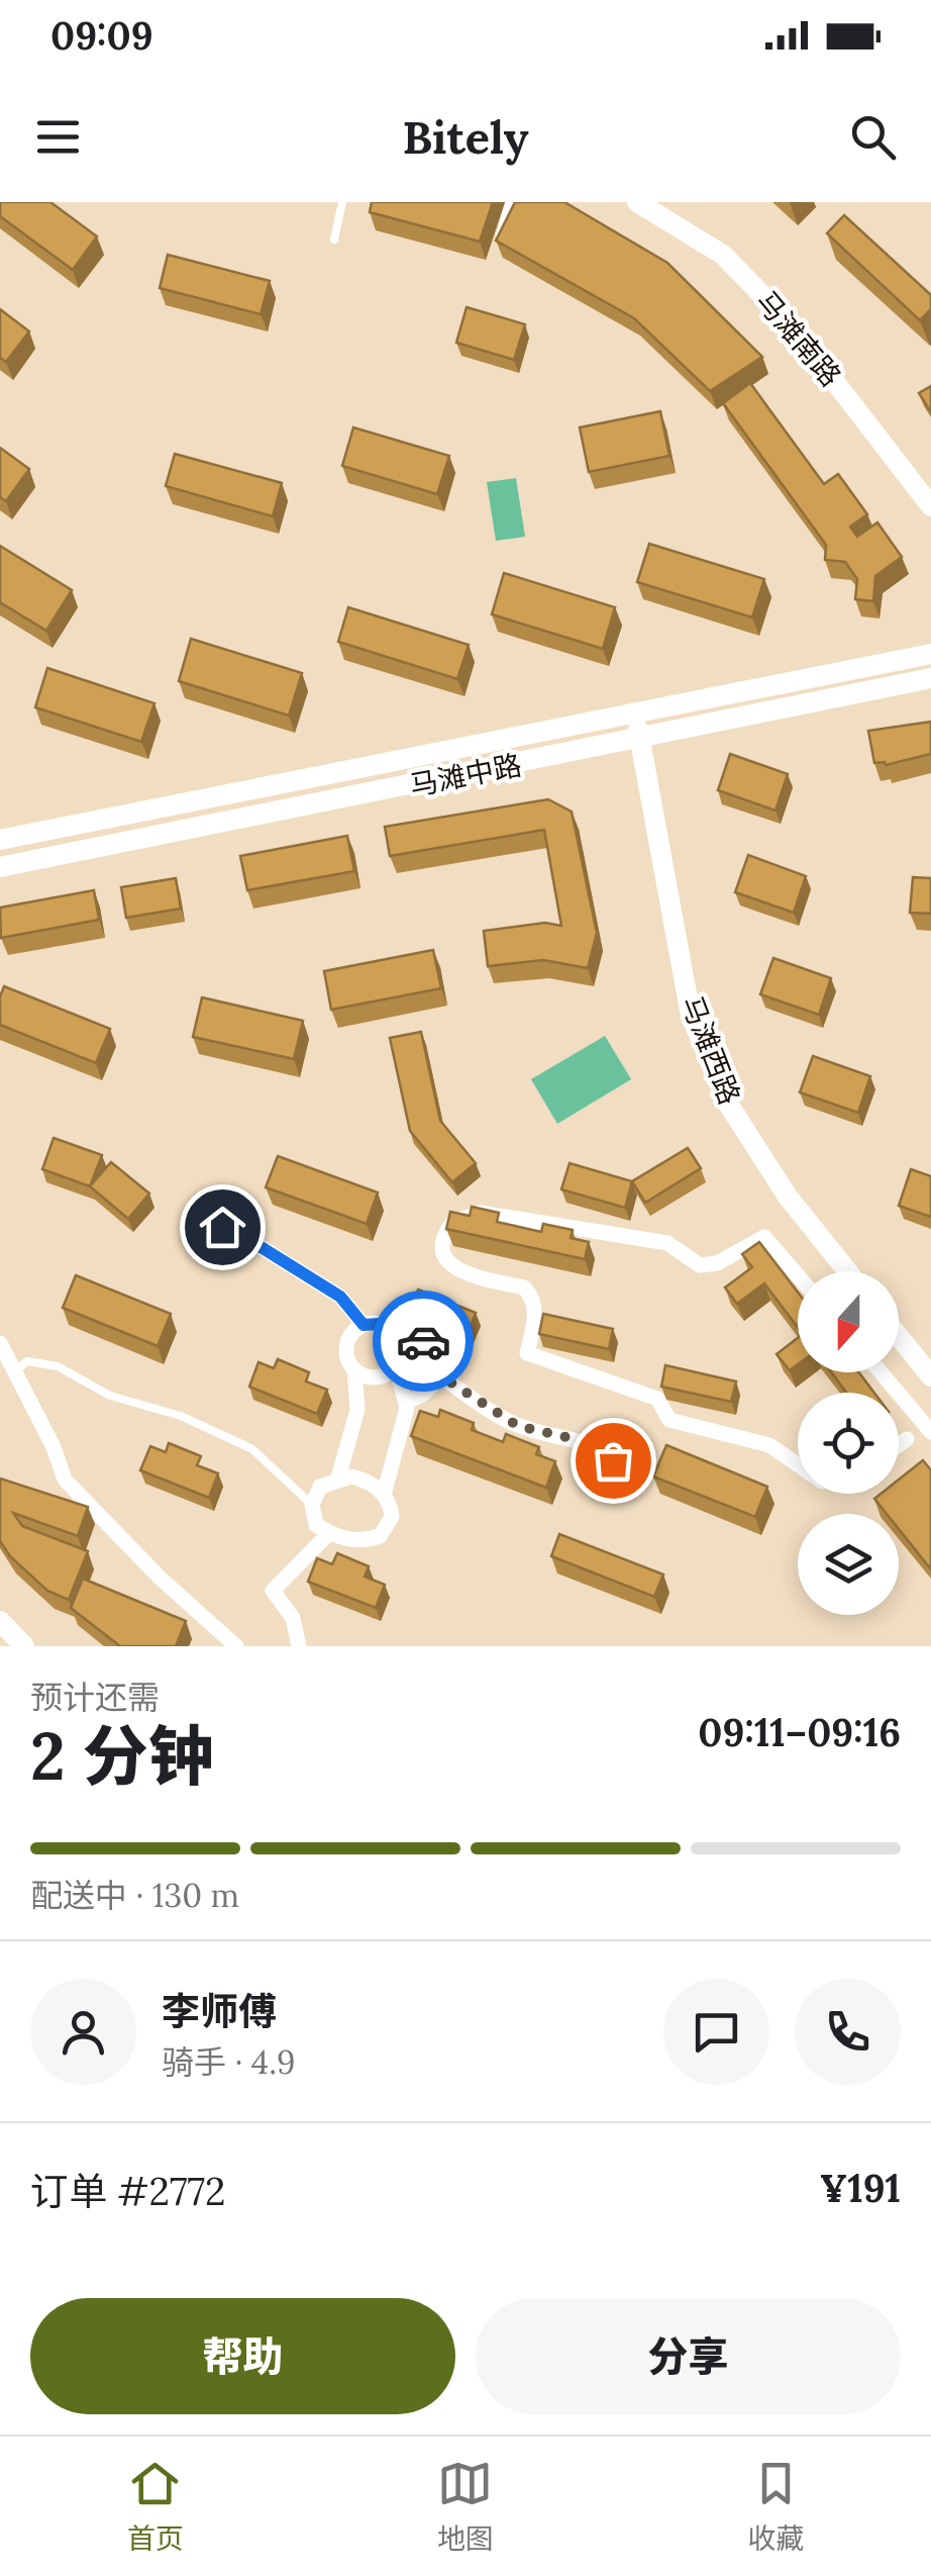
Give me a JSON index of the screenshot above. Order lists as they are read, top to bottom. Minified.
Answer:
{"streets":{"main road":["马滩南路","马滩中路","马滩西路"]},"crossings":[["马滩中路","马滩西路"]],"north":"bottom","page":{"status":"09:09","header":"Bitely","heading":["2 分钟","预计还需","09:11–09:16"],"panel":["李师傅","骑手 · 4.9","订单 #2772","¥191"],"bar":"配送中 · 130 m","buttons":["帮助","分享"],"tabs":["首页","地图","收藏"]}}
